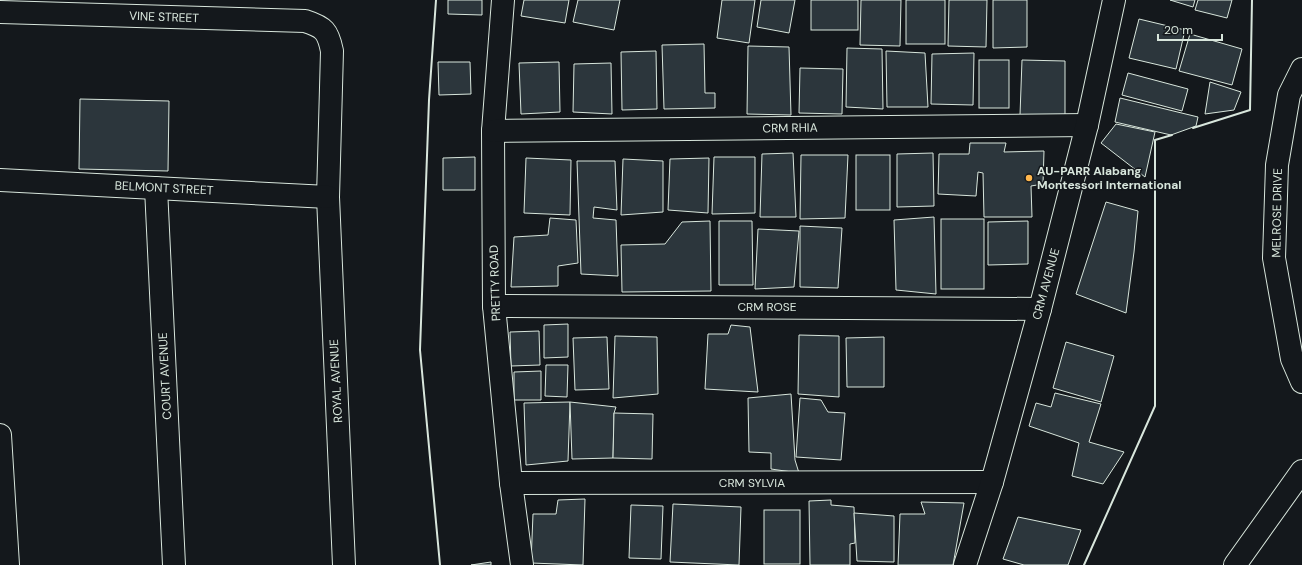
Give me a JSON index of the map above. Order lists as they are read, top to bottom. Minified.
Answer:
{"streets":{"street":["VINE STREET","CRM RHIA","BELMONT STREET","MELROSE DRIVE","PRETTY ROAD","CRM AVENUE","CRM ROSE","COURT AVENUE","ROYAL AVENUE","CRM SYLVIA"]},"crossings":[["VINE STREET","ROYAL AVENUE"],["CRM RHIA","PRETTY ROAD"],["CRM RHIA","CRM AVENUE"],["BELMONT STREET","COURT AVENUE"],["BELMONT STREET","ROYAL AVENUE"],["PRETTY ROAD","CRM ROSE"],["PRETTY ROAD","CRM SYLVIA"],["CRM AVENUE","CRM ROSE"],["CRM AVENUE","CRM SYLVIA"]],"places":["AU-PARR Alabang Montessori International"],"scale_bar":"20 m"}
